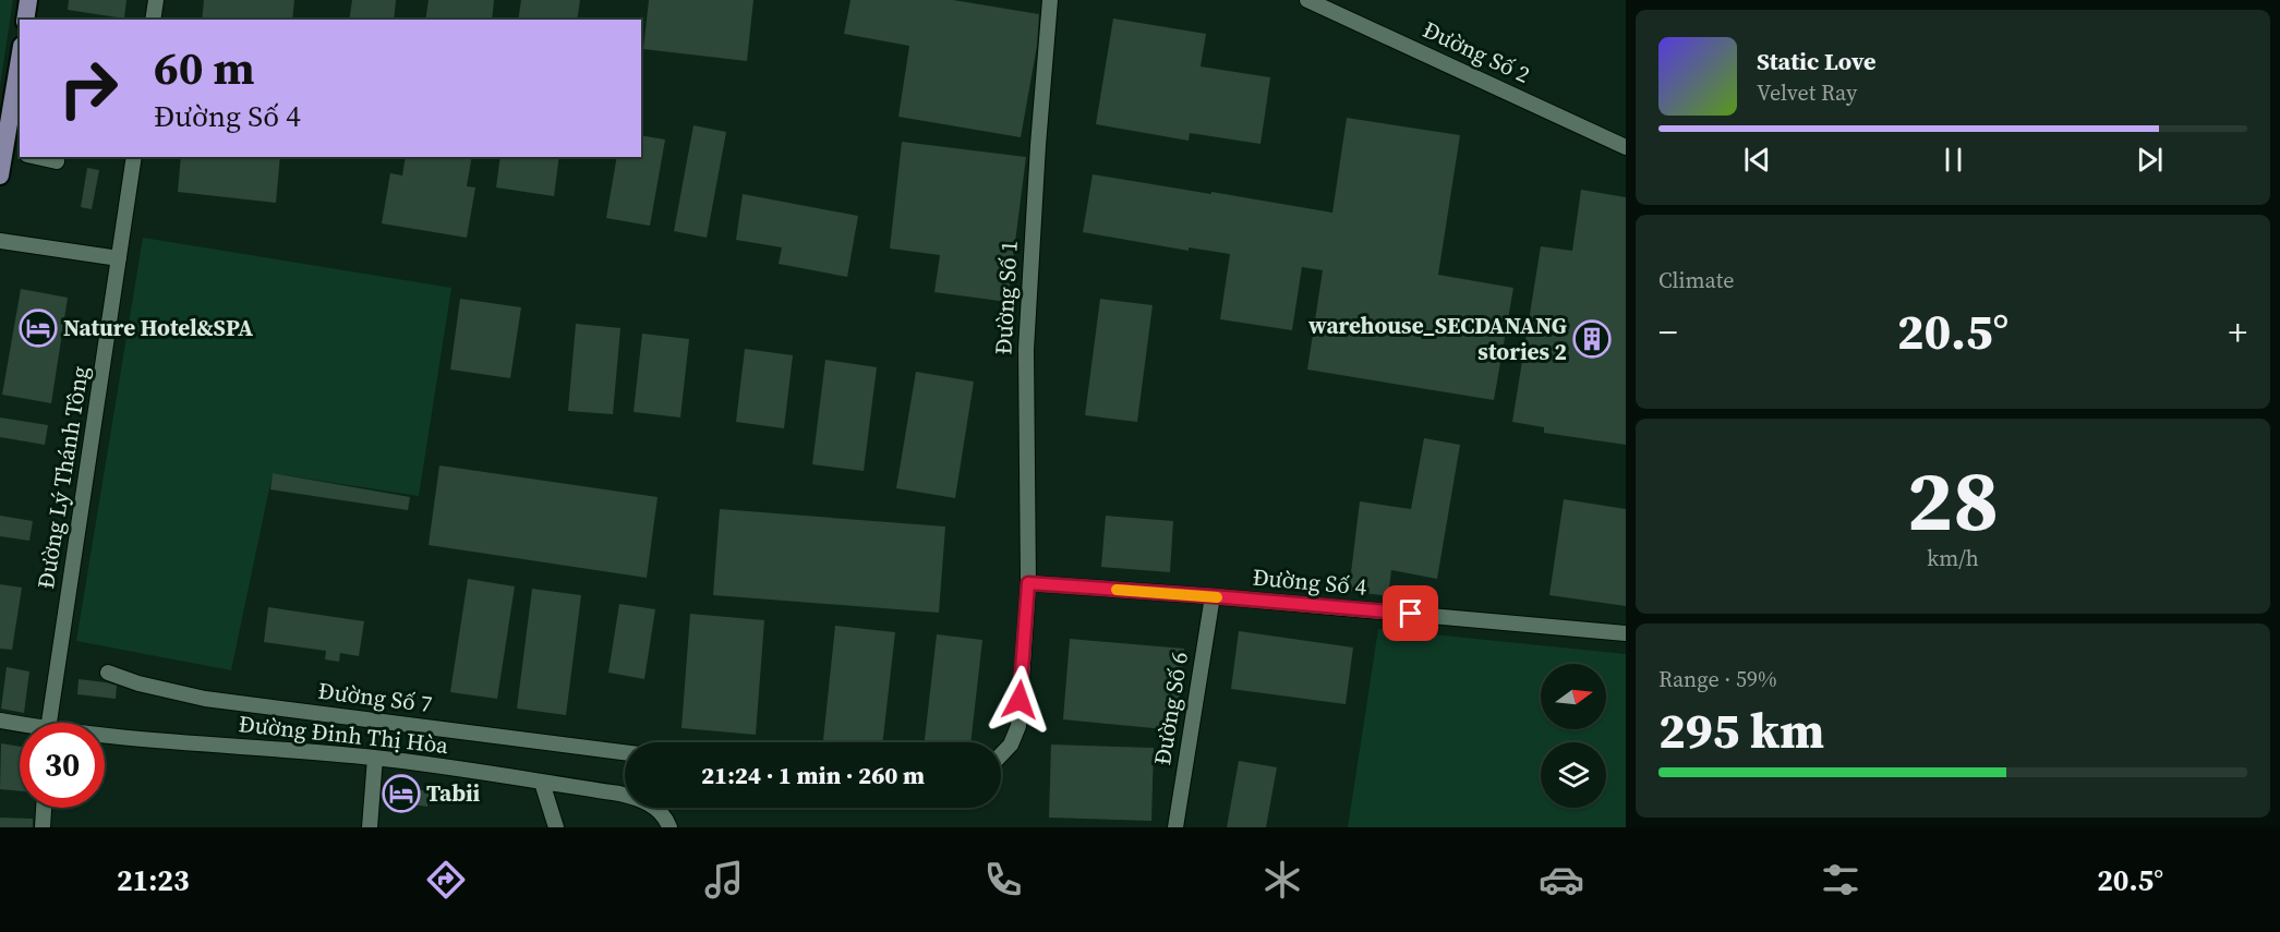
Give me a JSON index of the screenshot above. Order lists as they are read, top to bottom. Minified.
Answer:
{"streets":{"street":["Đường Số 2","Đường Số 1","Đường Lý Thánh Tông","Đường Số 4","Đường Số 7","Đường Số 6","Đường Đinh Thị Hòa"]},"crossings":[["Đường Số 1","Đường Số 4"],["Đường Số 4","Đường Số 6"]],"places":{"hotel":["Nature Hotel&SPA","Tabii"],"building":["warehouse_SECDANANG stories 2"]},"north":"right","page":{"turn":["60 m","Đường Số 4"],"song":["Static Love","Velvet Ray"],"tile":["Climate",["28","km/h"],["Range · 59%","295 km"]],"heat":["−","20.5°","+"],"limit":"30","trip":"21:24 · 1 min · 260 m","tabs":["21:23","20.5°"]}}
